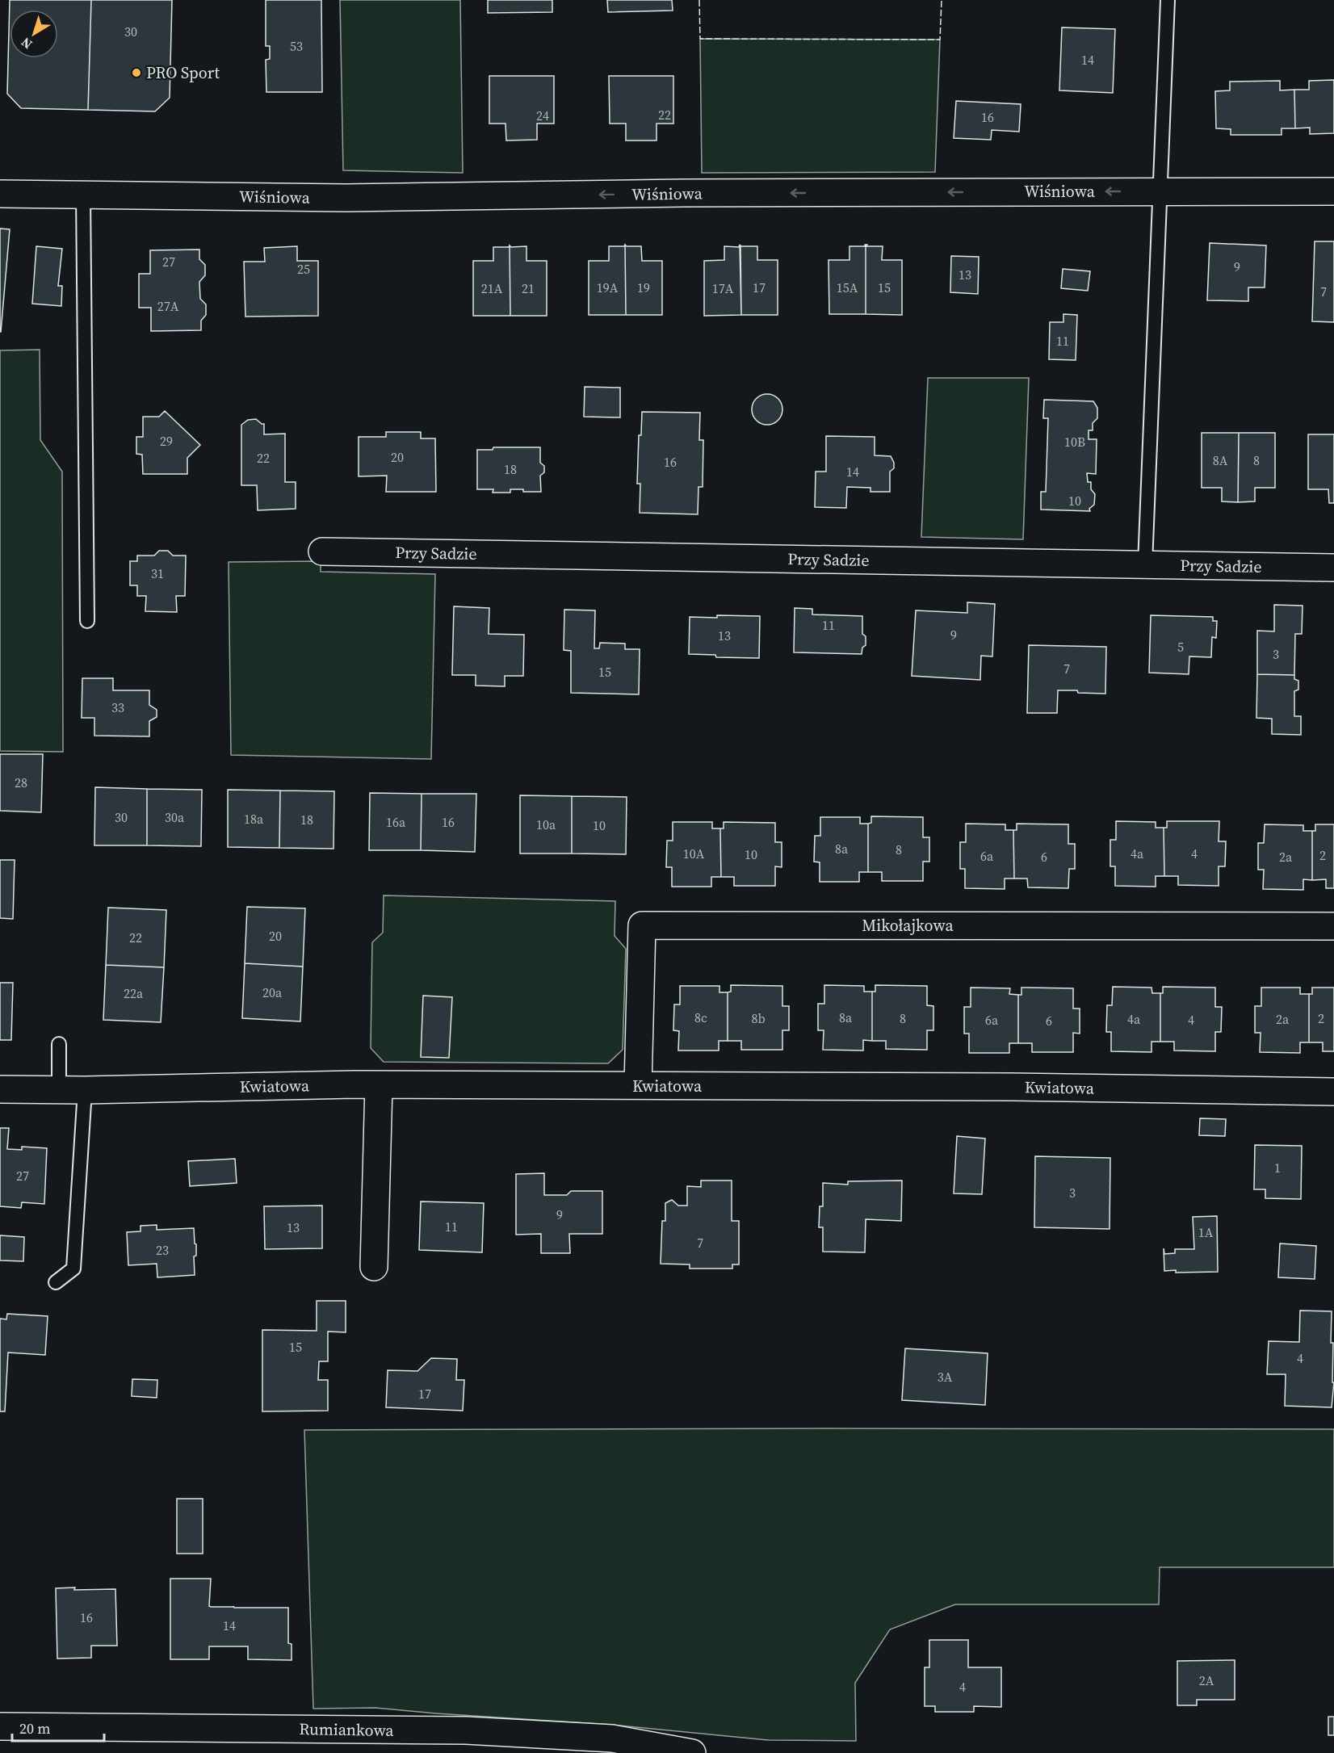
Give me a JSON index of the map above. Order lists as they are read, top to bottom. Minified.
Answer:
{"streets":{"street":["Wiśniowa","Przy Sadzie","Mikołajkowa","Kwiatowa","Rumiankowa"]},"crossings":[["Mikołajkowa","Kwiatowa"]],"one_way":["Wiśniowa"],"places":["PRO Sport"],"house_numbers":["30","53","14","22","24","16","27","9","25","13","19A","19","17","15A","15","21A","21","17A","7","27A","11","29","10B","20","22","8A","8","16","18","14","10","31","11","9","13","5","3","7","15","33","28","30","30a","18a","18","16a","16","10a","10","8a","8","10A","4a","4","10","2","6a","6","2a","20","22","20a","22a","8c","8a","8b","8","2","4a","2a","6a","4","6","1","27","3","9","11","13","1A","7","23","15","4","3A","17","16","14","2A","4"],"scale_bar":"20 m","north":"bottom left"}
